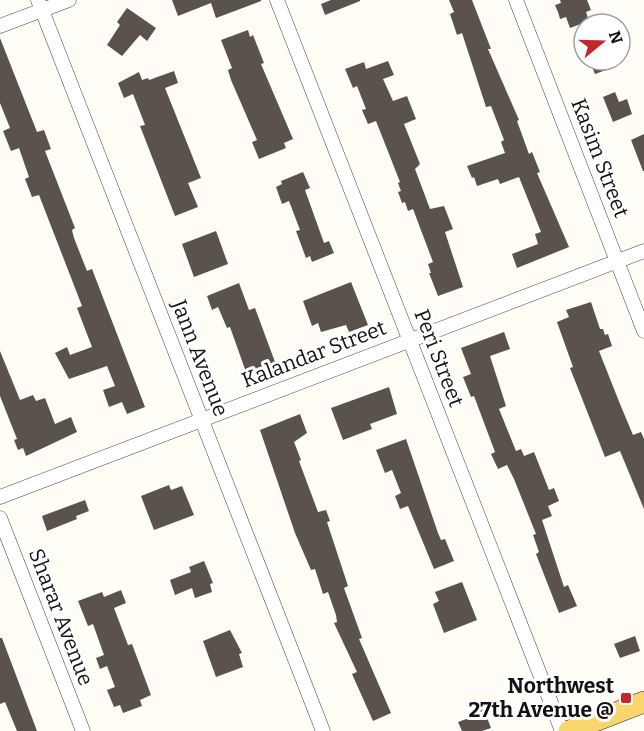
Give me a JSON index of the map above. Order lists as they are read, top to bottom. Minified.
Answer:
{"streets":{"street":["Kasim Street","Kalandar Street","Jann Avenue","Peri Street","Sharar Avenue"]},"crossings":[["Kasim Street","Kalandar Street"],["Kalandar Street","Jann Avenue"],["Kalandar Street","Peri Street"]],"places":{"transit":["Northwest 27th Avenue @"]},"north":"right"}
